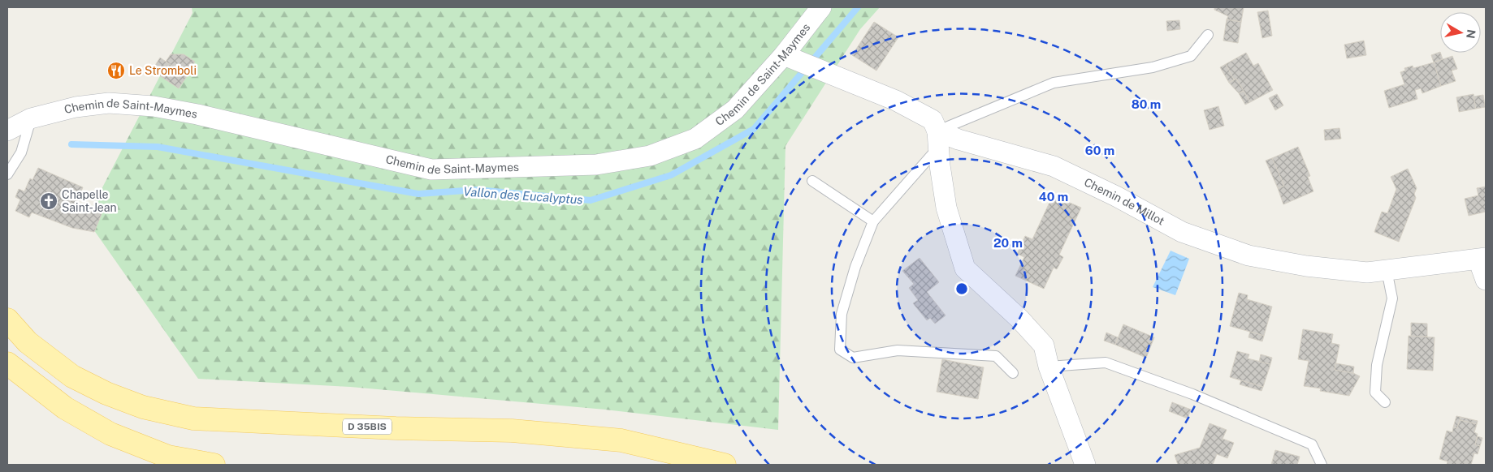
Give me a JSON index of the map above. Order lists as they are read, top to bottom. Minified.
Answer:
{"streets":{"main road":["D 35BIS"],"street":["Chemin de Saint-Maymes","Chemin de Millot"]},"water":["Vallon des Eucalyptus"],"places":{"restaurant":["Le Stromboli"],"church":["Chapelle Saint-Jean"]},"north":"right","rings":["80 m","60 m","40 m","20 m"]}
